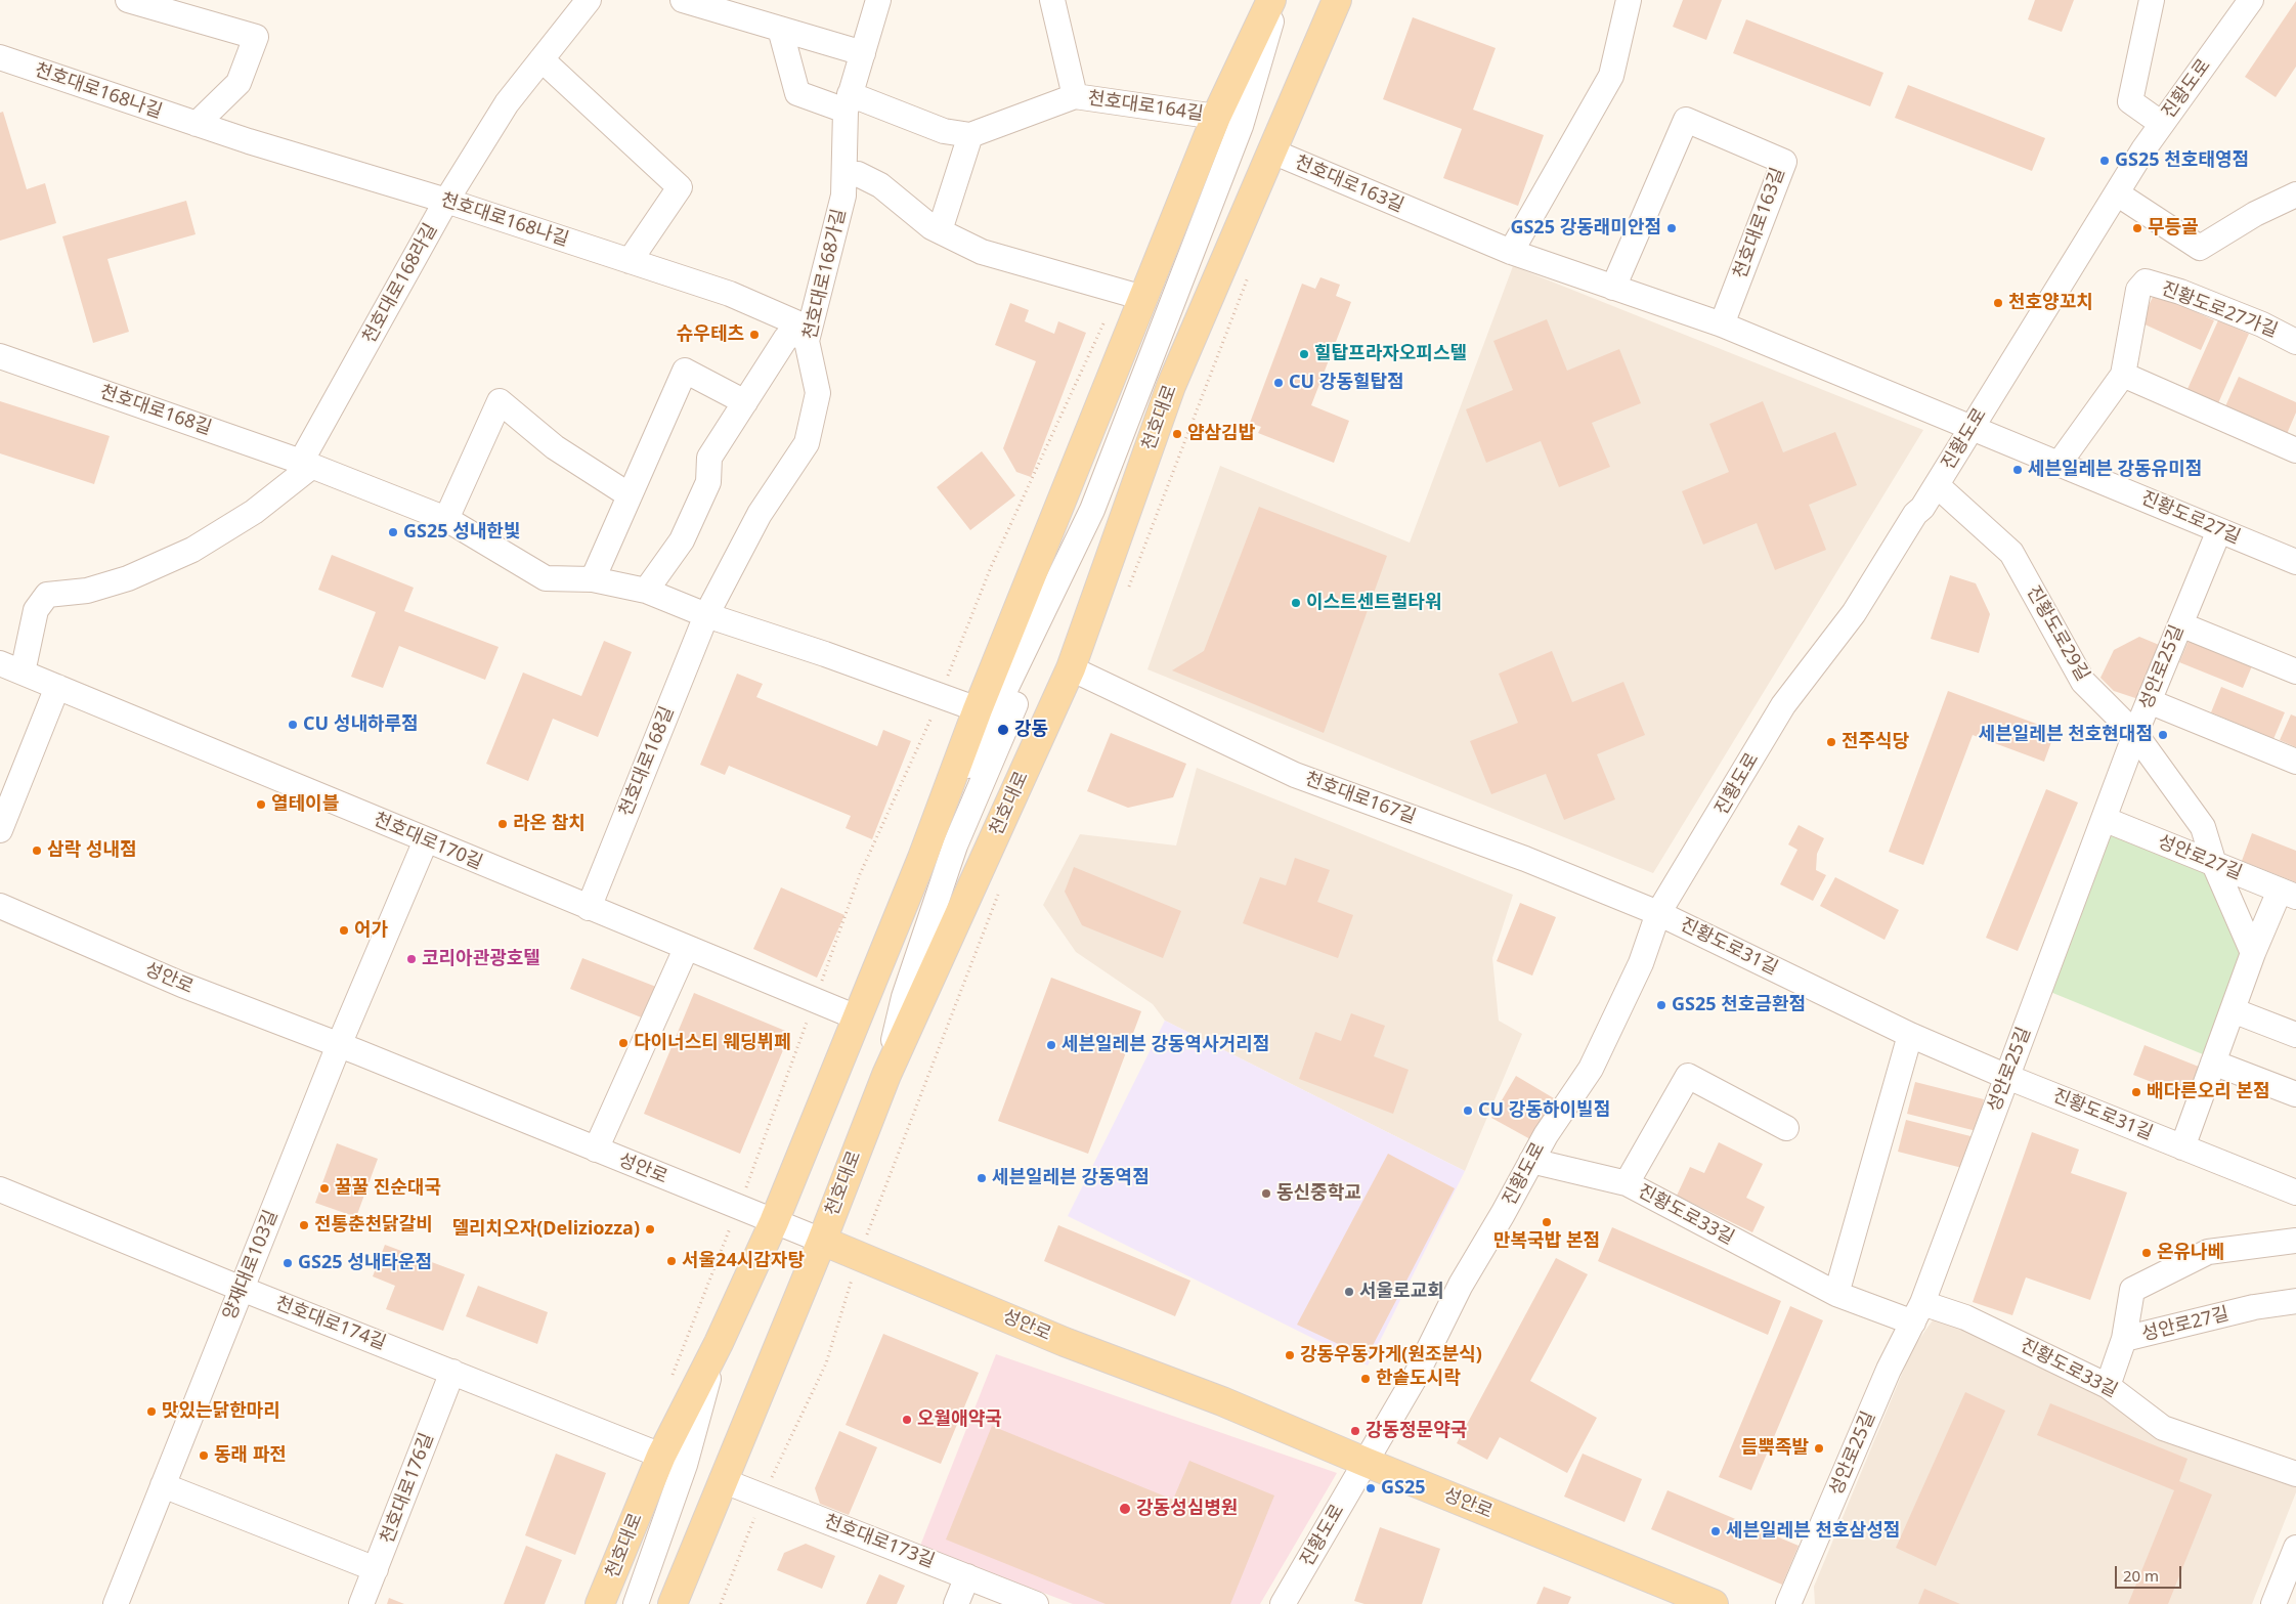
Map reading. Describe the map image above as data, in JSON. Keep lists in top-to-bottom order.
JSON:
{
  "streets": {
    "main road": ["천호대로", "성안로"],
    "street": [
      "진황도로",
      "천호대로168나길",
      "천호대로164길",
      "천호대로163길",
      "천호대로168가길",
      "천호대로168라길",
      "진황도로27가길",
      "천호대로168길",
      "진황도로27길",
      "진황도로29길",
      "성안로25길",
      "천호대로167길",
      "천호대로170길",
      "성안로27길",
      "진황도로31길",
      "진황도로33길",
      "양재대로103길",
      "천호대로174길",
      "천호대로176길",
      "천호대로173길"
    ]
  },
  "crossings": [
    ["진황도로", "천호대로163길"],
    ["진황도로", "진황도로27길"],
    ["진황도로", "진황도로29길"],
    ["진황도로", "천호대로167길"],
    ["진황도로", "진황도로31길"],
    ["진황도로", "성안로"],
    ["진황도로", "진황도로33길"],
    ["천호대로168나길", "천호대로168가길"],
    ["천호대로168나길", "천호대로168라길"],
    ["천호대로164길", "천호대로168가길"],
    ["천호대로164길", "천호대로"],
    ["천호대로163길", "천호대로"],
    ["천호대로163길", "진황도로27길"],
    ["천호대로168가길", "천호대로168길"],
    ["천호대로168라길", "천호대로168길"],
    ["진황도로27가길", "진황도로27길"],
    ["천호대로168길", "천호대로"],
    ["천호대로168길", "천호대로170길"],
    ["천호대로", "천호대로167길"],
    ["천호대로", "천호대로170길"],
    ["천호대로", "성안로"],
    ["천호대로", "천호대로174길"],
    ["천호대로", "천호대로173길"],
    ["진황도로27길", "성안로25길"],
    ["진황도로29길", "성안로25길"],
    ["진황도로29길", "성안로27길"],
    ["성안로25길", "성안로27길"],
    ["성안로25길", "진황도로31길"],
    ["성안로25길", "진황도로33길"],
    ["천호대로167길", "진황도로31길"],
    ["성안로27길", "진황도로33길"],
    ["성안로", "양재대로103길"],
    ["양재대로103길", "천호대로174길"],
    ["천호대로174길", "천호대로176길"]
  ],
  "places": [
    "GS25 천호태영점",
    "GS25 강동래미안점",
    "무등골",
    "천호양꼬치",
    "슈우테츠",
    "힐탑프라자오피스텔",
    "CU 강동힐탑점",
    "얌삼김밥",
    "세븐일레븐 강동유미점",
    "GS25 성내한빛",
    "이스트센트럴타워",
    "CU 성내하루점",
    "강동",
    "세븐일레븐 천호현대점",
    "전주식당",
    "열테이블",
    "라온 참치",
    "삼락 성내점",
    "어가",
    "코리아관광호텔",
    "GS25 천호금환점",
    "다이너스티 웨딩뷔페",
    "세븐일레븐 강동역사거리점",
    "배다른오리 본점",
    "CU 강동하이빌점",
    "세븐일레븐 강동역점",
    "꿀꿀 진순대국",
    "동신중학교",
    "만복국밥 본점",
    "전통춘천닭갈비",
    "델리치오자(Deliziozza)",
    "온유나베",
    "서울24시감자탕",
    "GS25 성내타운점",
    "서울로교회",
    "강동우동가게(원조분식)",
    "한솥도시락",
    "맛있는닭한마리",
    "오월애약국",
    "강동정문약국",
    "듬뿍족발",
    "동래 파전",
    "GS25",
    "강동성심병원",
    "세븐일레븐 천호삼성점"
  ],
  "scale_bar": "20 m"
}
